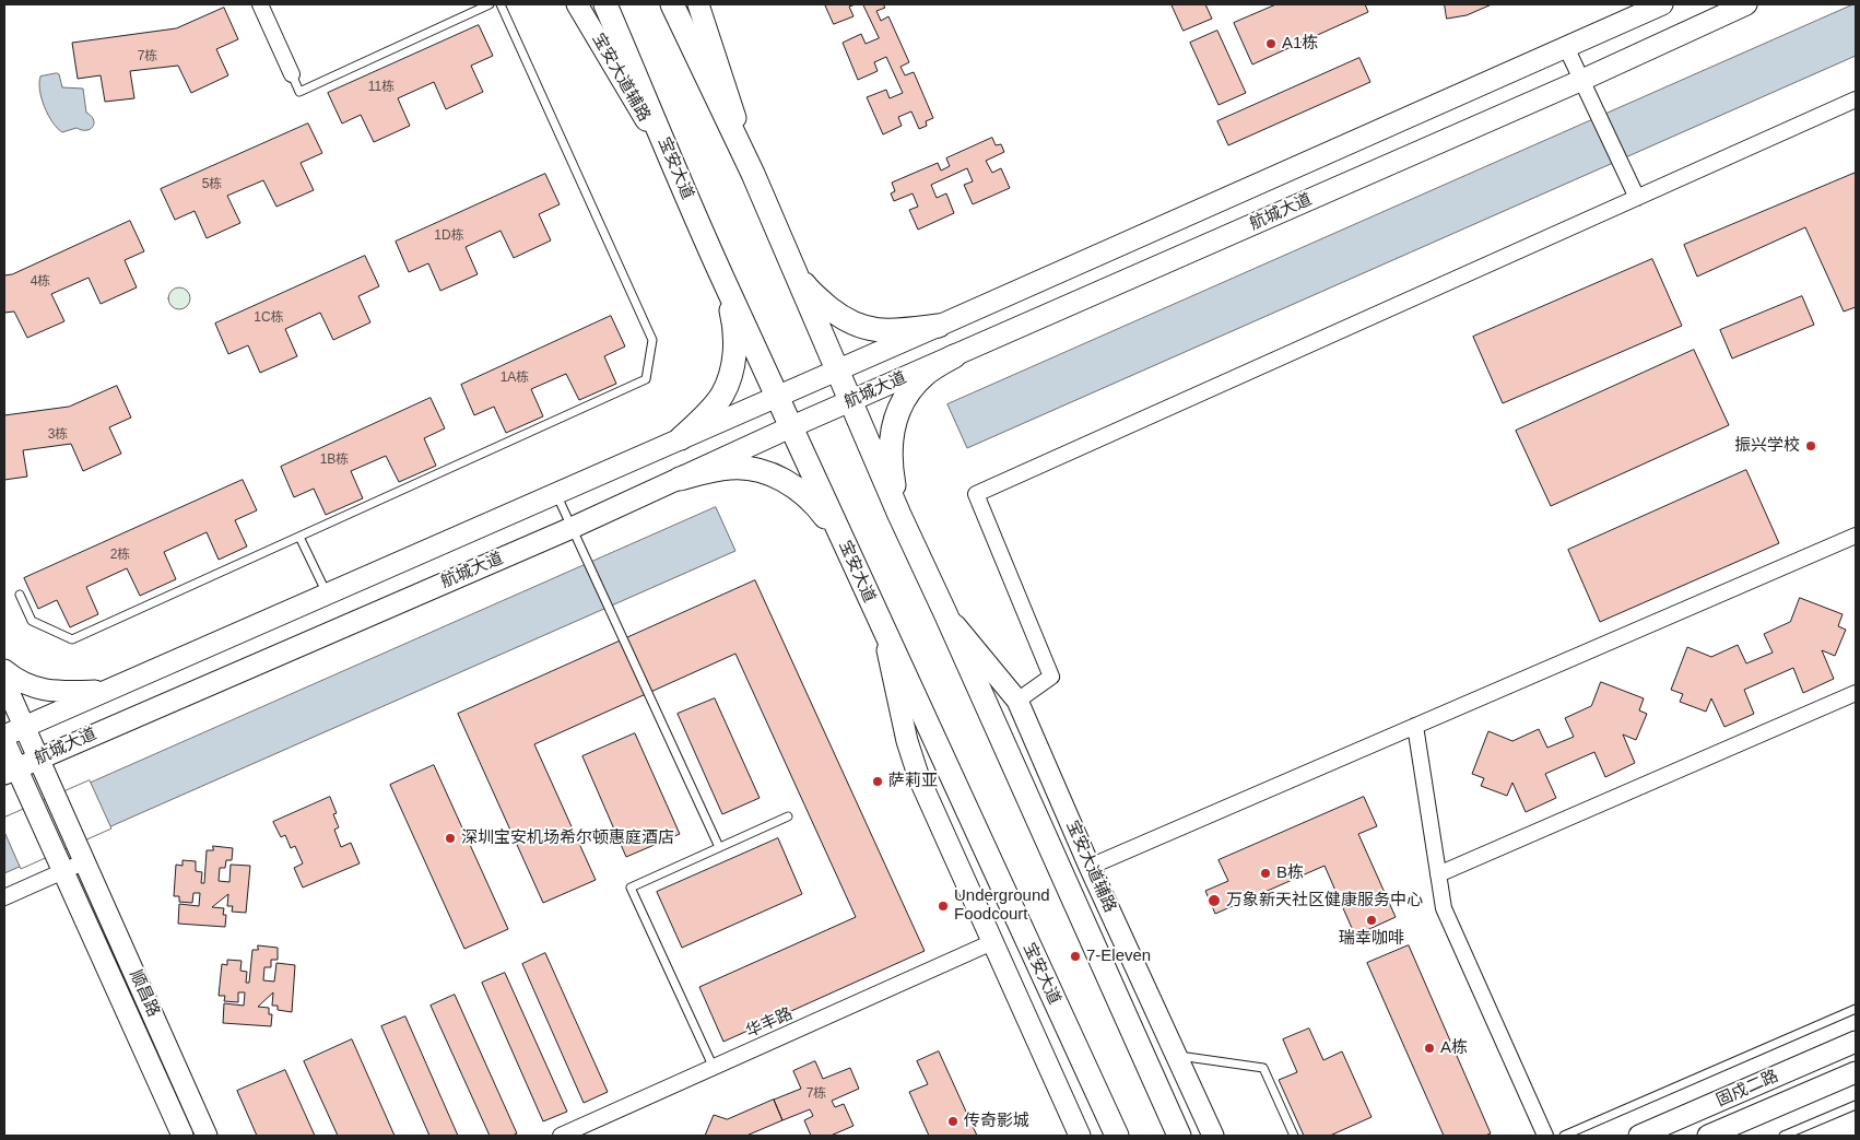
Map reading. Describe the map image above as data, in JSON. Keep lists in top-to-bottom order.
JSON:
{
  "streets": {
    "main road": [
      "宝安大道辅路",
      "宝安大道",
      "航城大道",
      "顺昌路",
      "固戍二路"
    ],
    "street": ["华丰路"]
  },
  "crossings": [
    ["宝安大道辅路", "宝安大道"],
    ["宝安大道", "航城大道"],
    ["航城大道", "顺昌路"]
  ],
  "places": [
    "A1栋",
    "振兴学校",
    "萨莉亚",
    "深圳宝安机场希尔顿惠庭酒店",
    "B栋",
    "万象新天社区健康服务中心",
    "Underground Foodcourt",
    "瑞幸咖啡",
    "7-Eleven",
    "A栋",
    "传奇影城"
  ],
  "house_numbers": [
    "7栋",
    "11栋",
    "5栋",
    "1D栋",
    "4栋",
    "1C栋",
    "1A栋",
    "3栋",
    "1B栋",
    "2栋",
    "7栋"
  ]
}
